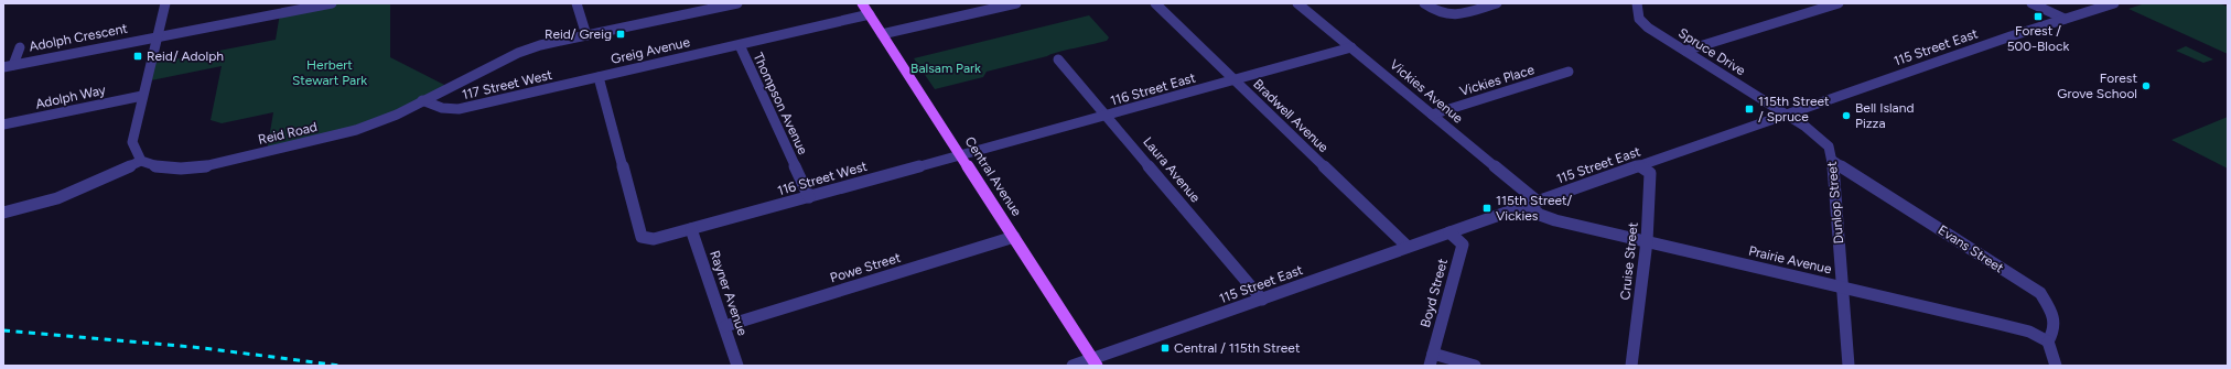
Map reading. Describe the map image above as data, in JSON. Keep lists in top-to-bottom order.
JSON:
{
  "streets": {
    "main road": ["Central Avenue"],
    "street": [
      "Adolph Crescent",
      "115 Street East",
      "Greig Avenue",
      "Spruce Drive",
      "Vickies Place",
      "117 Street West",
      "116 Street East",
      "Vickies Avenue",
      "Adolph Way",
      "Thompson Avenue",
      "Bradwell Avenue",
      "Reid Road",
      "Laura Avenue",
      "116 Street West",
      "Dunlop Street",
      "Evans Street",
      "Prairie Avenue",
      "Cruise Street",
      "Powe Street",
      "Rayner Avenue",
      "Boyd Street"
    ]
  },
  "crossings": [
    ["115 Street East", "Spruce Drive"],
    ["115 Street East", "Vickies Avenue"],
    ["115 Street East", "Bradwell Avenue"],
    ["115 Street East", "Laura Avenue"],
    ["115 Street East", "Central Avenue"],
    ["115 Street East", "Dunlop Street"],
    ["115 Street East", "Prairie Avenue"],
    ["115 Street East", "Cruise Street"],
    ["115 Street East", "Boyd Street"],
    ["Greig Avenue", "117 Street West"],
    ["Greig Avenue", "Thompson Avenue"],
    ["Greig Avenue", "Central Avenue"],
    ["Greig Avenue", "116 Street West"],
    ["Greig Avenue", "Rayner Avenue"],
    ["Spruce Drive", "Dunlop Street"],
    ["Vickies Place", "Vickies Avenue"],
    ["117 Street West", "Reid Road"],
    ["116 Street East", "Vickies Avenue"],
    ["116 Street East", "Bradwell Avenue"],
    ["116 Street East", "Laura Avenue"],
    ["116 Street East", "Central Avenue"],
    ["116 Street East", "116 Street West"],
    ["Vickies Avenue", "Prairie Avenue"],
    ["Thompson Avenue", "116 Street West"],
    ["Central Avenue", "116 Street West"],
    ["Central Avenue", "Powe Street"],
    ["116 Street West", "Rayner Avenue"],
    ["Dunlop Street", "Evans Street"],
    ["Dunlop Street", "Prairie Avenue"],
    ["Evans Street", "Prairie Avenue"],
    ["Prairie Avenue", "Cruise Street"],
    ["Powe Street", "Rayner Avenue"]
  ],
  "parks": ["Herbert Stewart Park", "Balsam Park"],
  "places": {
    "transit": [
      "Forest / 500-Block",
      "Reid/ Greig",
      "Reid/ Adolph",
      "115th Street / Spruce",
      "115th Street/ Vickies",
      "Central / 115th Street"
    ],
    "other": ["Forest Grove School", "Bell Island Pizza"]
  }
}
